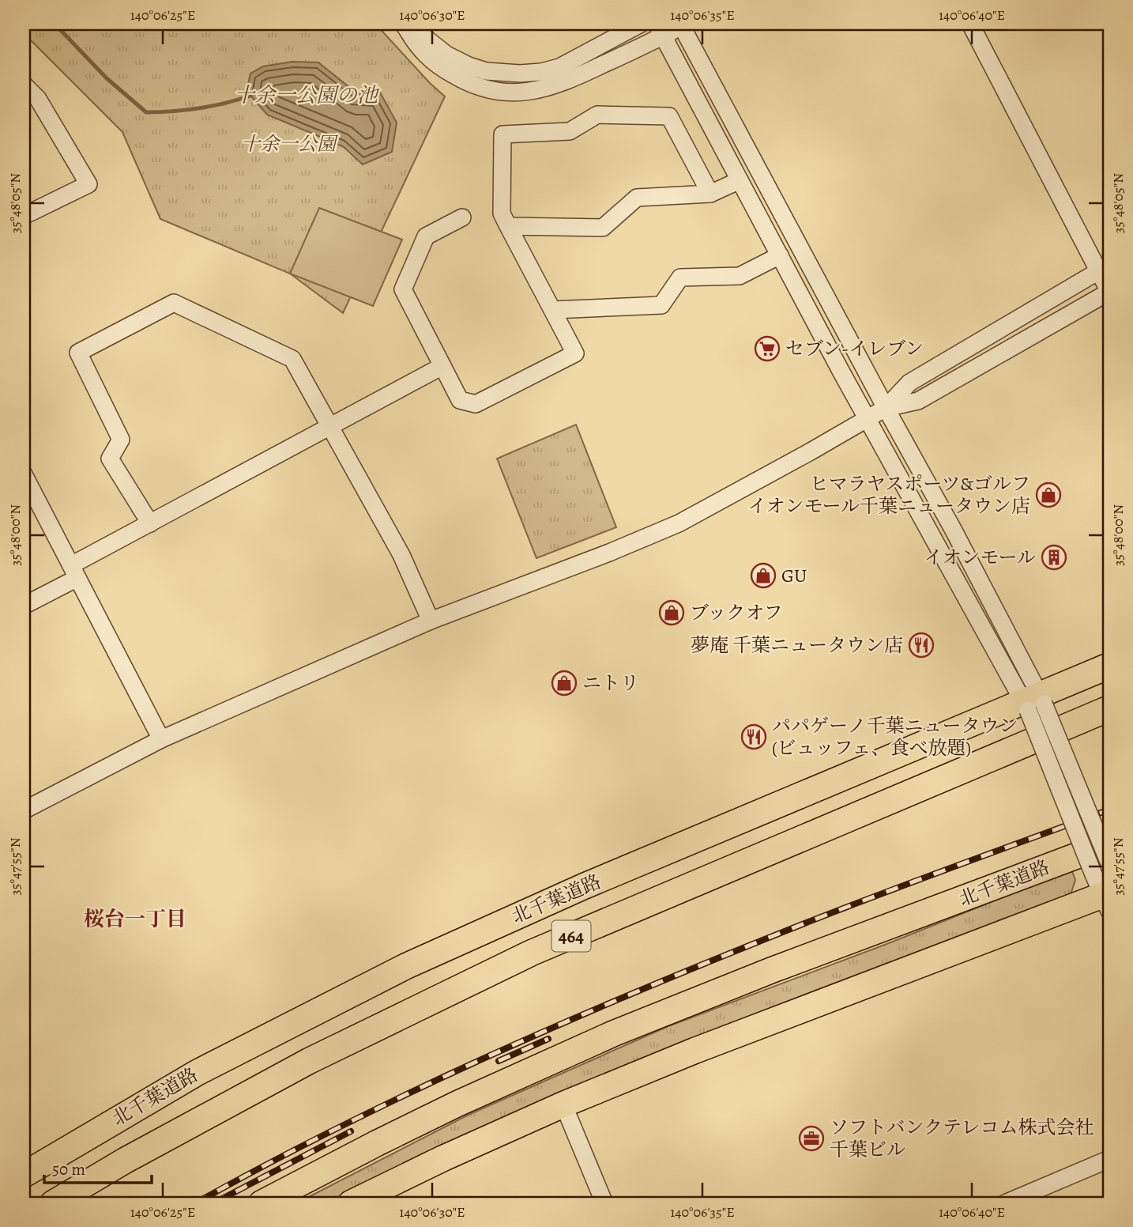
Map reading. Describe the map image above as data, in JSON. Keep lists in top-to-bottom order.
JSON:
{
  "streets": {
    "highway": ["北千葉道路", "464"]
  },
  "districts": ["桜台一丁目"],
  "water": ["十余一公園の池"],
  "parks": ["十余一公園"],
  "places": {
    "supermarket": ["セブン-イレブン"],
    "shop": [
      "ヒマラヤスポーツ&ゴルフ イオンモール千葉ニュータウン店",
      "GU",
      "ブックオフ",
      "ニトリ"
    ],
    "building": ["イオンモール"],
    "restaurant": ["夢庵 千葉ニュータウン店", "パパゲーノ千葉ニュータウン (ビュッフェ、食べ放題)"],
    "office": ["ソフトバンクテレコム株式会社 千葉ビル"]
  },
  "scale_bar": "50 m",
  "coordinates": [
    "140°06'25\"E",
    "140°06'30\"E",
    "140°06'35\"E",
    "140°06'40\"E",
    "35°48'05\"N",
    "35°48'00\"N",
    "35°47'55\"N"
  ]
}
